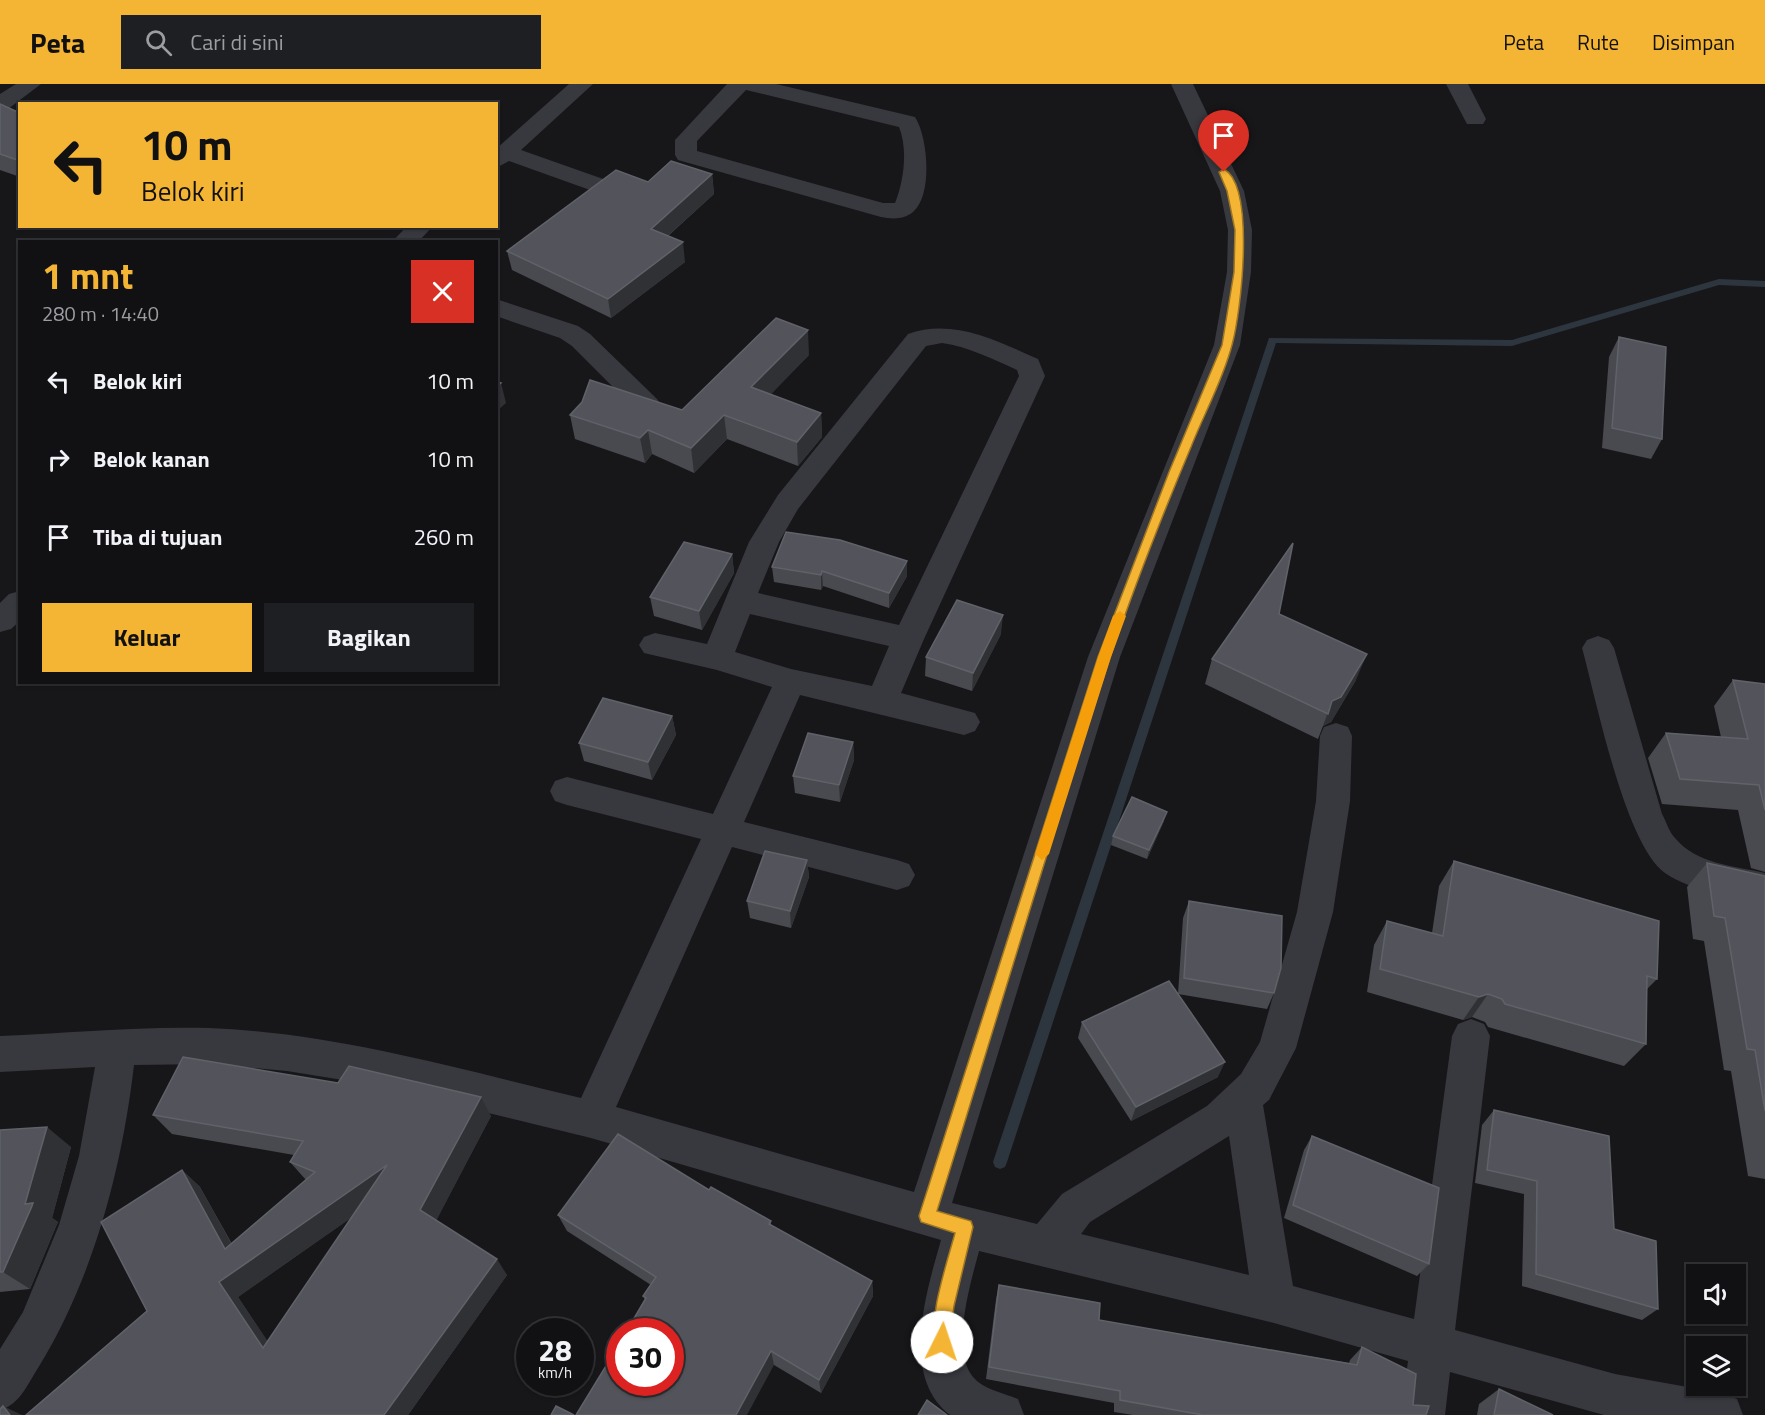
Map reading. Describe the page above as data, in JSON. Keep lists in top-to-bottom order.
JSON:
{
  "page": {
    "header": "Peta",
    "search": "Cari di sini",
    "nav": ["Peta", "Rute", "Disimpan"],
    "turn": ["10 m", "Belok kiri"],
    "heading": ["1 mnt", "280 m · 14:40"],
    "list": [
      {
        "name": "Belok kiri",
        "value": "10 m"
      },
      {
        "name": "Belok kanan",
        "value": "10 m"
      },
      {
        "name": "Tiba di tujuan",
        "value": "260 m"
      }
    ],
    "buttons": ["Keluar", "Bagikan"],
    "speed": "28 km/h",
    "limit": "30"
  }
}
